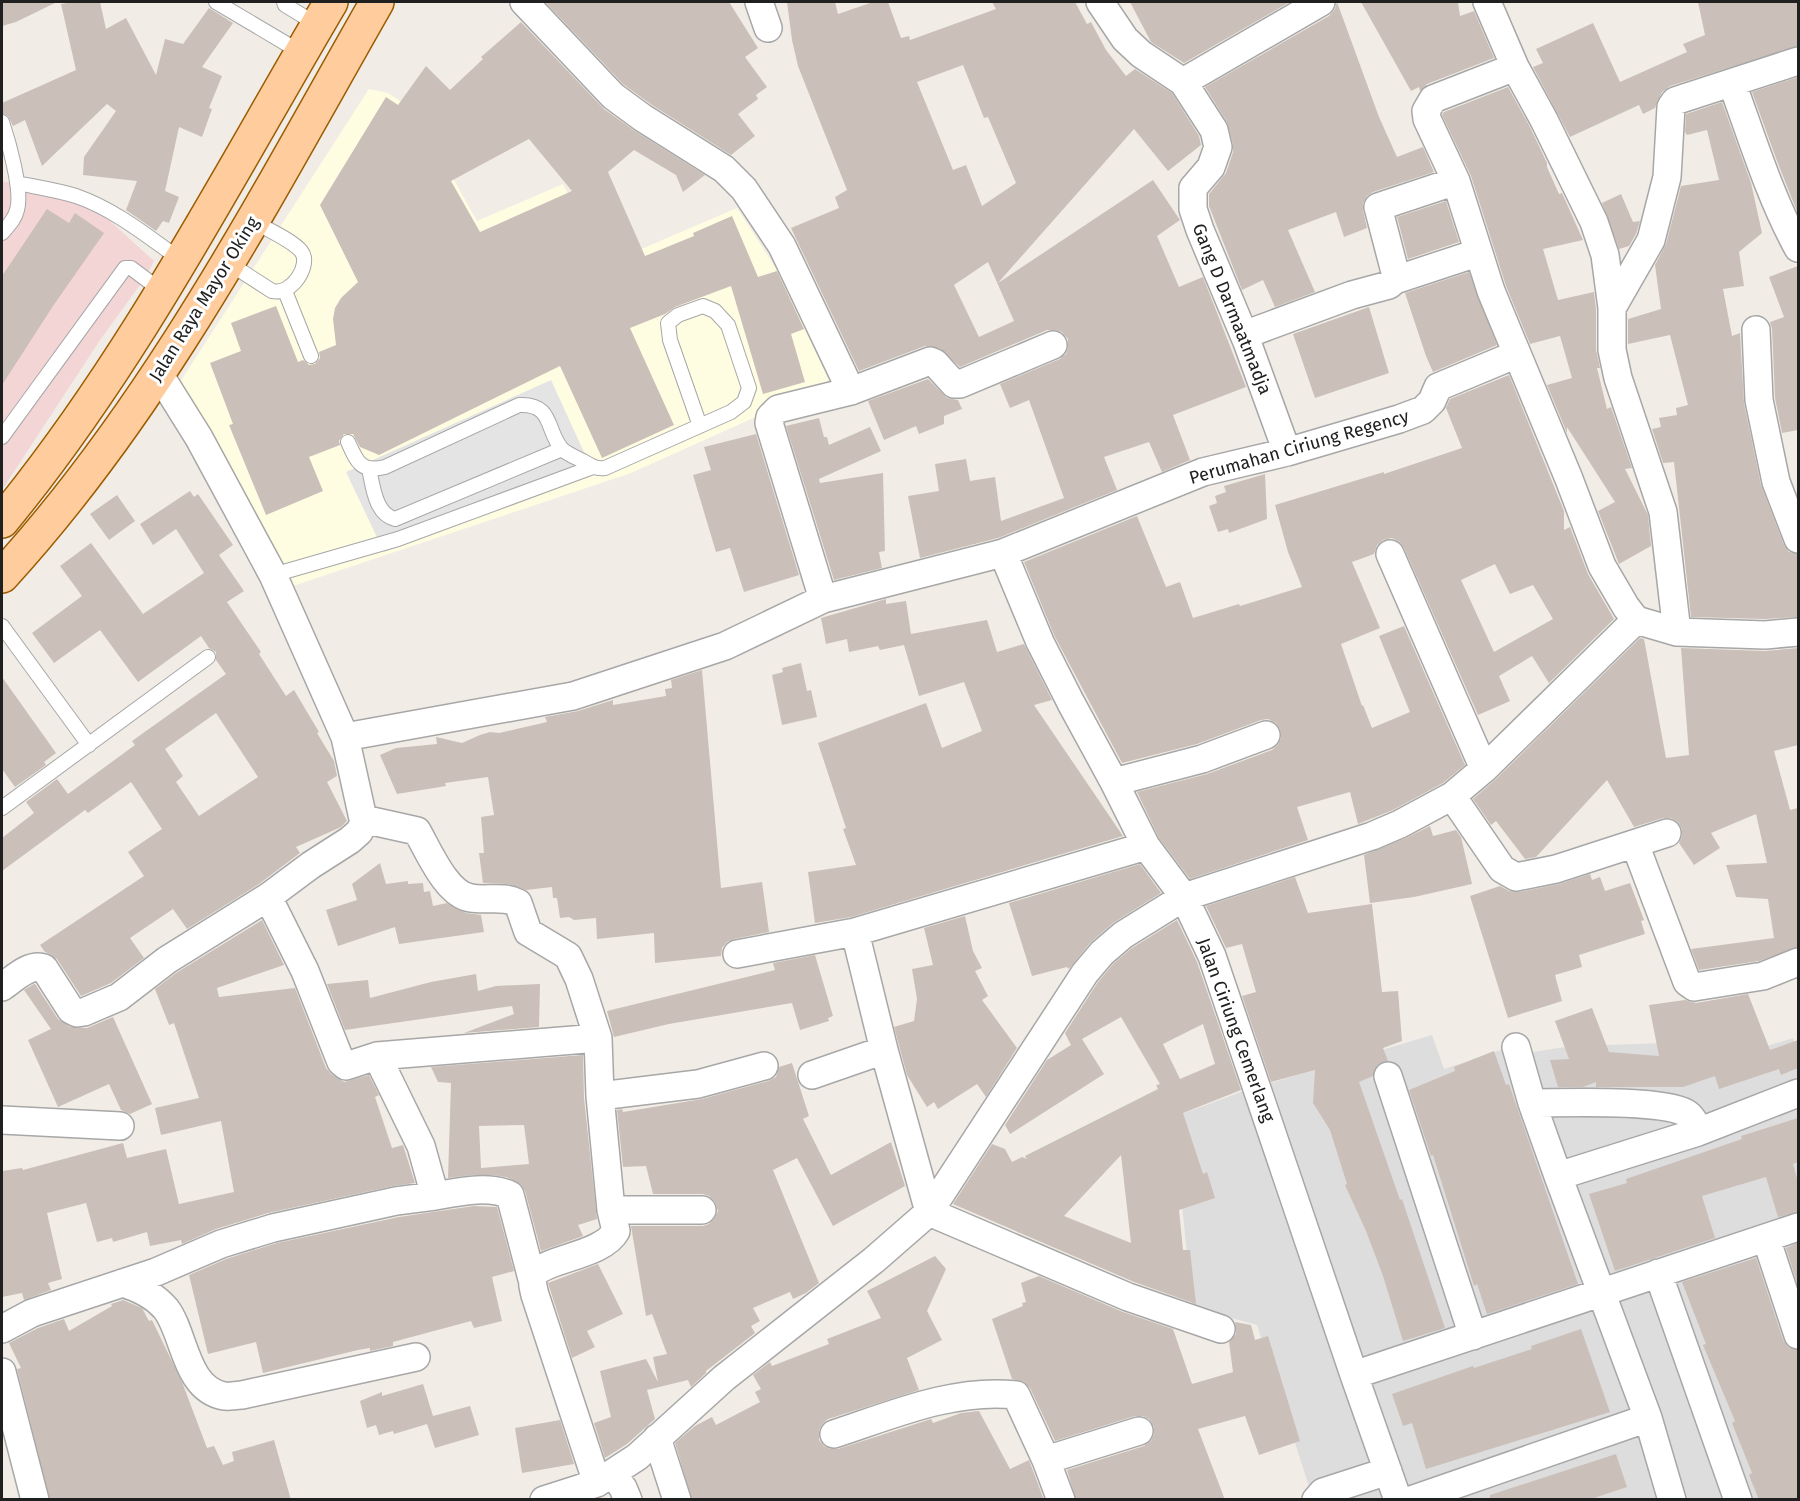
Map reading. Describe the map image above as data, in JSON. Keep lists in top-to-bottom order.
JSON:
{
  "streets": {
    "main road": ["Jalan Raya Mayor Oking"],
    "street": ["Gang D Darmaatmadja", "Perumahan Ciriung Regency", "Jalan Ciriung Cemerlang"]
  },
  "crossings": [
    ["Gang D Darmaatmadja", "Perumahan Ciriung Regency"],
    ["Perumahan Ciriung Regency", "Jalan Ciriung Cemerlang"]
  ]
}
